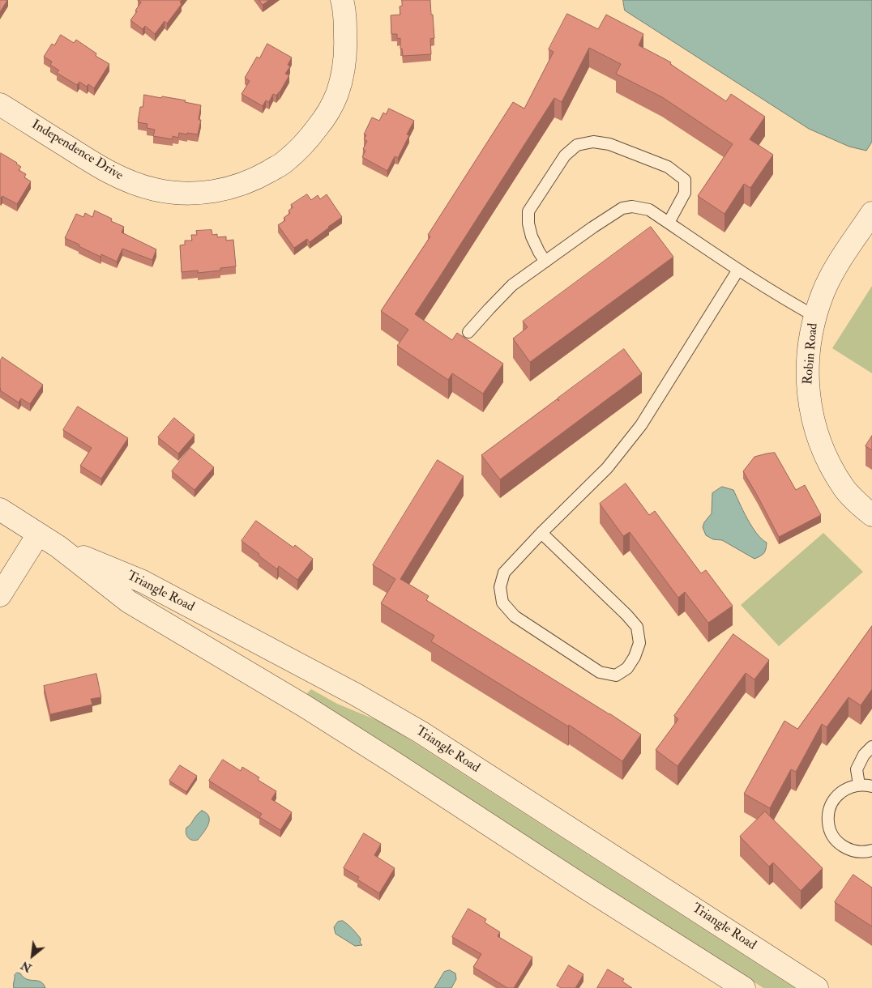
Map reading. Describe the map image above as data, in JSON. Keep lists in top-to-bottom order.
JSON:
{
  "streets": {
    "street": ["Independence Drive", "Robin Road", "Triangle Road"]
  },
  "north": "bottom left"
}
